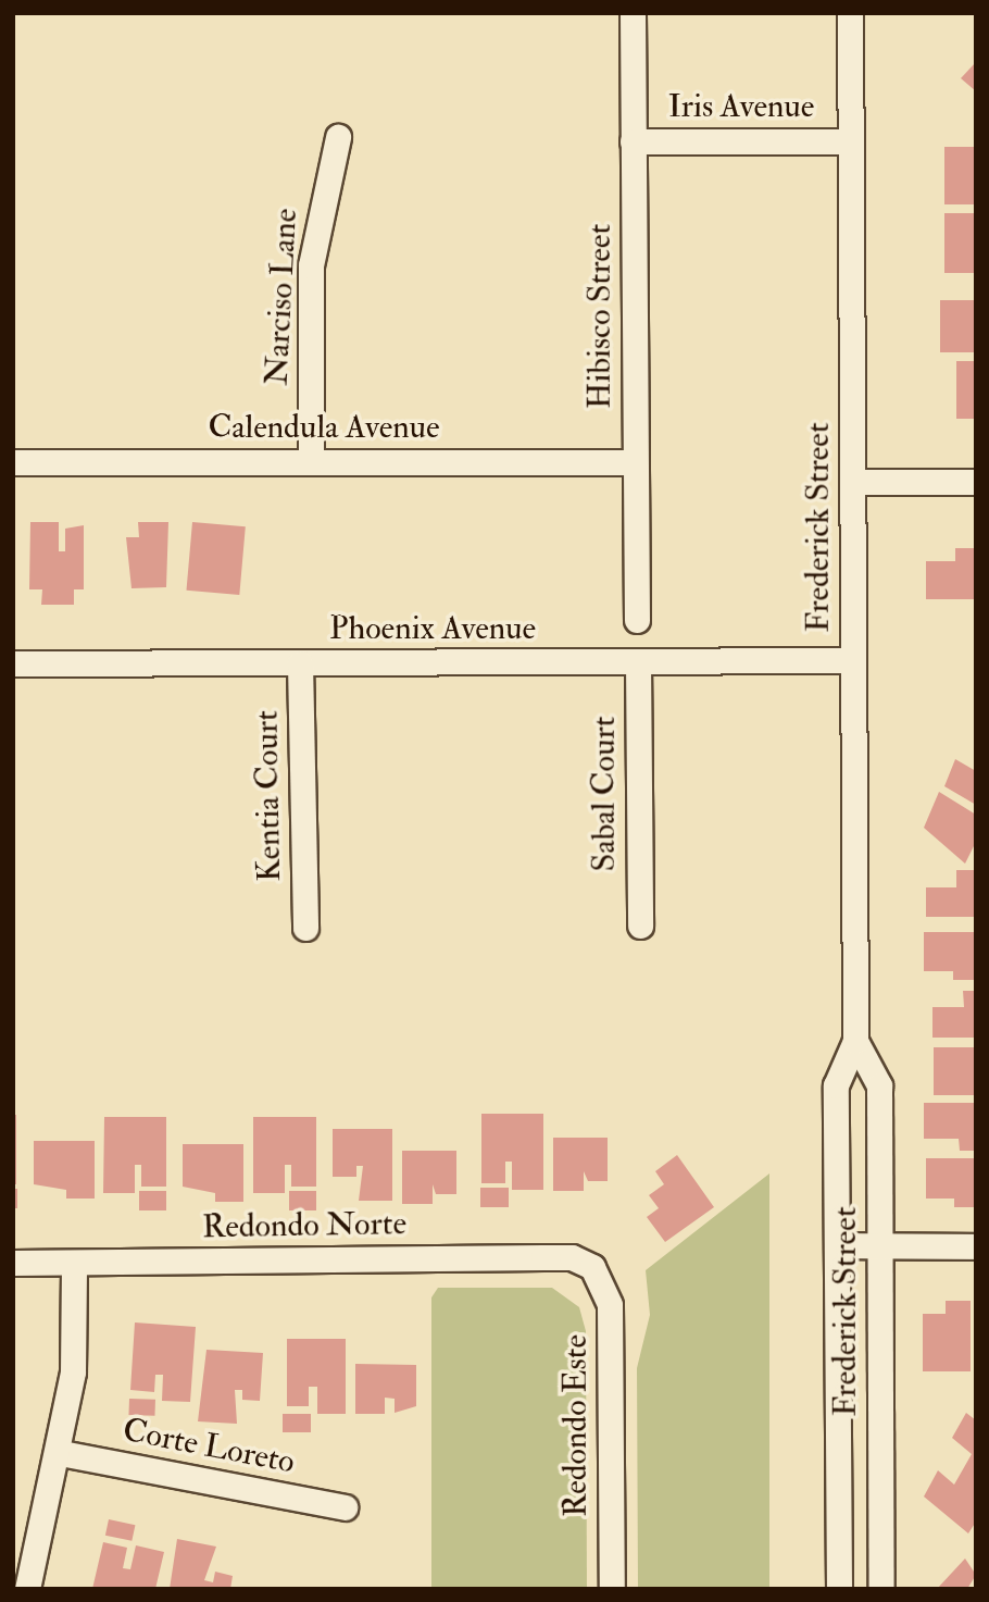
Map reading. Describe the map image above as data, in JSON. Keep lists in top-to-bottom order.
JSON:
{
  "streets": {
    "street": [
      "Iris Avenue",
      "Narciso Lane",
      "Hibisco Street",
      "Calendula Avenue",
      "Frederick Street",
      "Phoenix Avenue",
      "Sabal Court",
      "Kentia Court",
      "Redondo Norte",
      "Redondo Este",
      "Corte Loreto"
    ]
  },
  "crossings": [
    ["Iris Avenue", "Hibisco Street"],
    ["Iris Avenue", "Frederick Street"],
    ["Narciso Lane", "Calendula Avenue"],
    ["Hibisco Street", "Calendula Avenue"],
    ["Frederick Street", "Phoenix Avenue"],
    ["Phoenix Avenue", "Sabal Court"],
    ["Phoenix Avenue", "Kentia Court"],
    ["Redondo Norte", "Redondo Este"]
  ]
}
